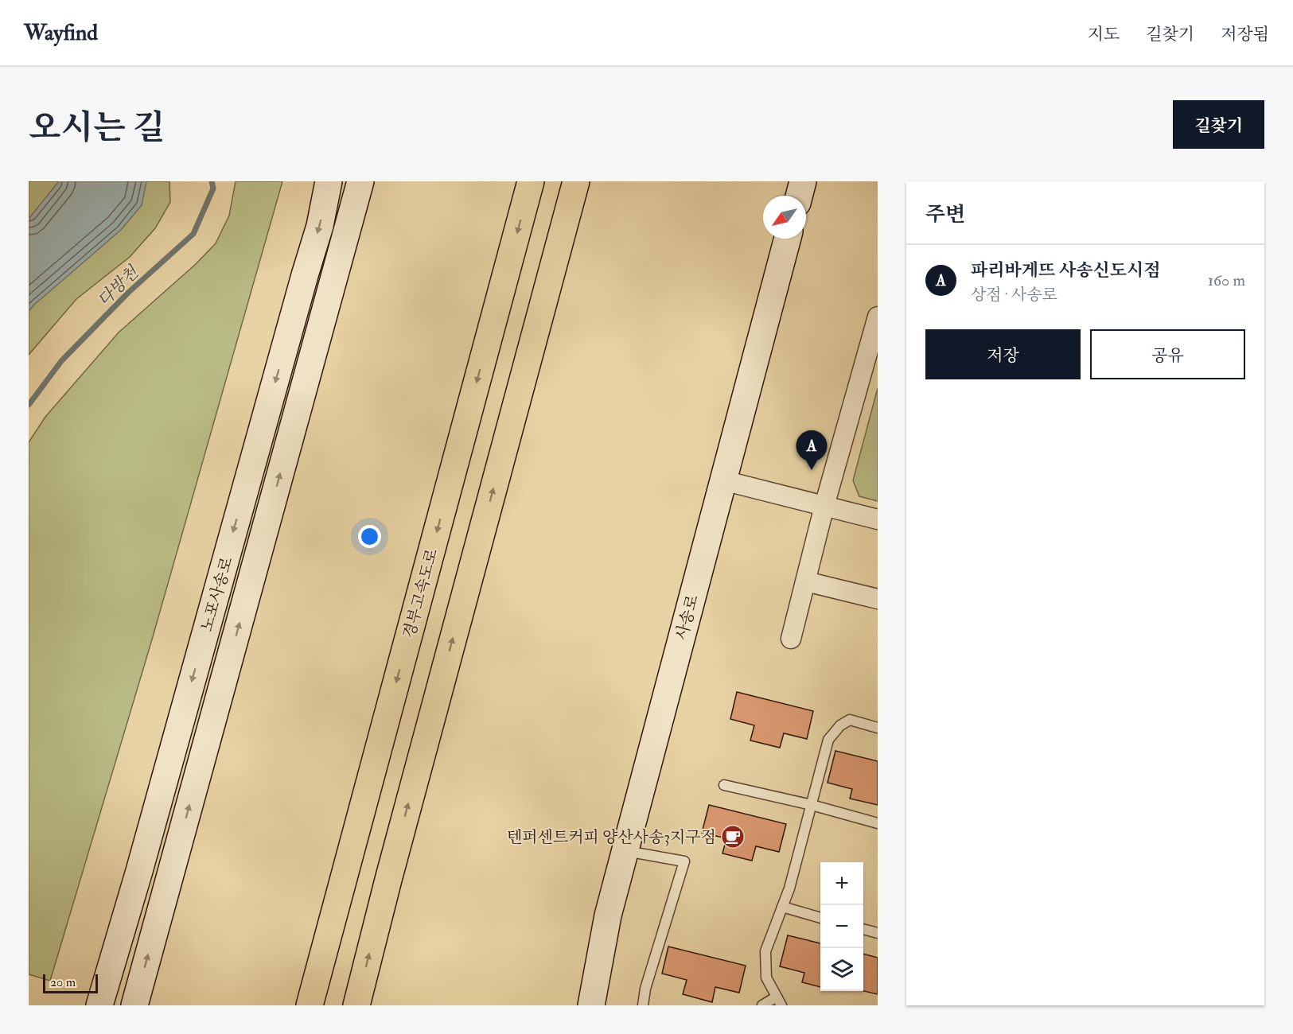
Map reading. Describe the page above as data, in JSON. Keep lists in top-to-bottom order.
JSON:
{
  "streets": {
    "highway": ["경부고속도로"],
    "main road": ["노포사송로", "사송로"]
  },
  "water": ["다방천"],
  "places": {
    "cafe": ["텐퍼센트커피 양산사송3지구점"]
  },
  "scale_bar": "20 m",
  "north": "bottom left",
  "page": {
    "header": "Wayfind",
    "nav": ["지도", "길찾기", "저장됨"],
    "title": "오시는 길",
    "buttons": [
      "길찾기",
      ["저장", "공유"]
    ],
    "heading": "주변",
    "list": [
      {
        "mark": "A",
        "name": "파리바게뜨 사송신도시점",
        "note": "상점 · 사송로",
        "value": "160 m"
      }
    ],
    "pins": "A",
    "map_buttons": ["+", "−"],
    "scale": "20 m"
  }
}
